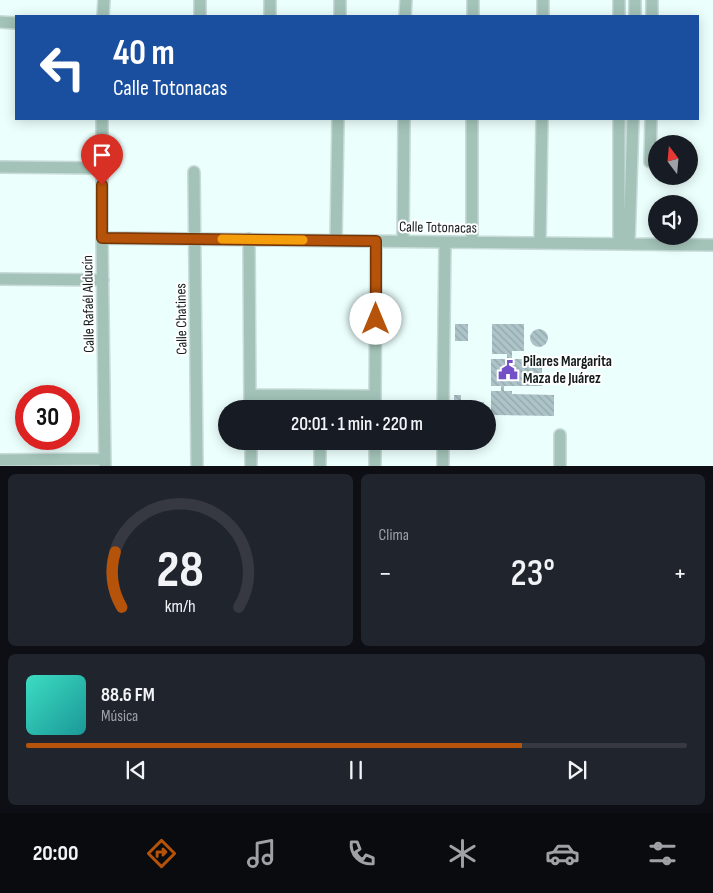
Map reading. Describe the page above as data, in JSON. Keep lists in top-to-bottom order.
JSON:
{
  "streets": {
    "street": ["Calle Totonacas", "Calle Rafaél Alducín", "Calle Chatines"]
  },
  "crossings": [
    ["Calle Totonacas", "Calle Rafaél Alducín"],
    ["Calle Totonacas", "Calle Chatines"]
  ],
  "places": {
    "public building": ["Pilares Margarita Maza de Juárez"]
  },
  "north": "top",
  "page": {
    "turn": ["40 m", "Calle Totonacas"],
    "limit": "30",
    "trip": "20:01 · 1 min · 220 m",
    "tile": "Clima",
    "heat": ["−", "23°", "+"],
    "song": ["88.6 FM", "Música"],
    "tabs": "20:00",
    "gauge": ["28", "km/h"]
  }
}
